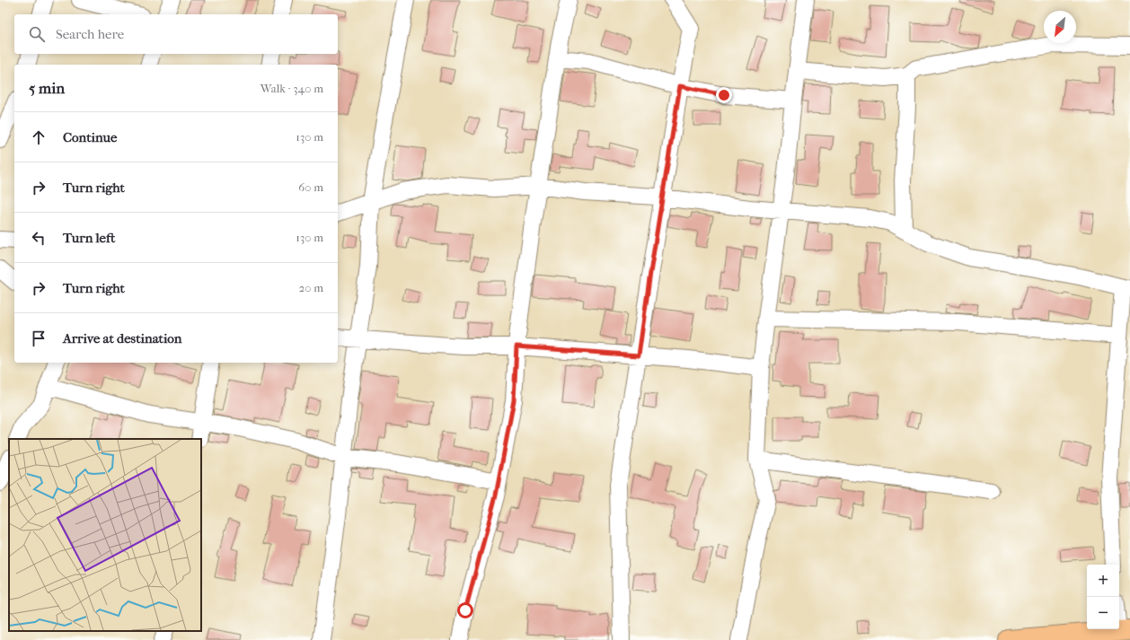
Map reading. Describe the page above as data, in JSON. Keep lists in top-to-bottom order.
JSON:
{
  "north": "bottom left",
  "page": {
    "search": "Search here",
    "heading": ["5 min", "Walk · 340 m"],
    "list": [
      ["Continue", "130 m"],
      ["Turn right", "60 m"],
      ["Turn left", "130 m"],
      ["Turn right", "20 m"],
      "Arrive at destination"
    ],
    "map_buttons": ["+", "−"]
  }
}
